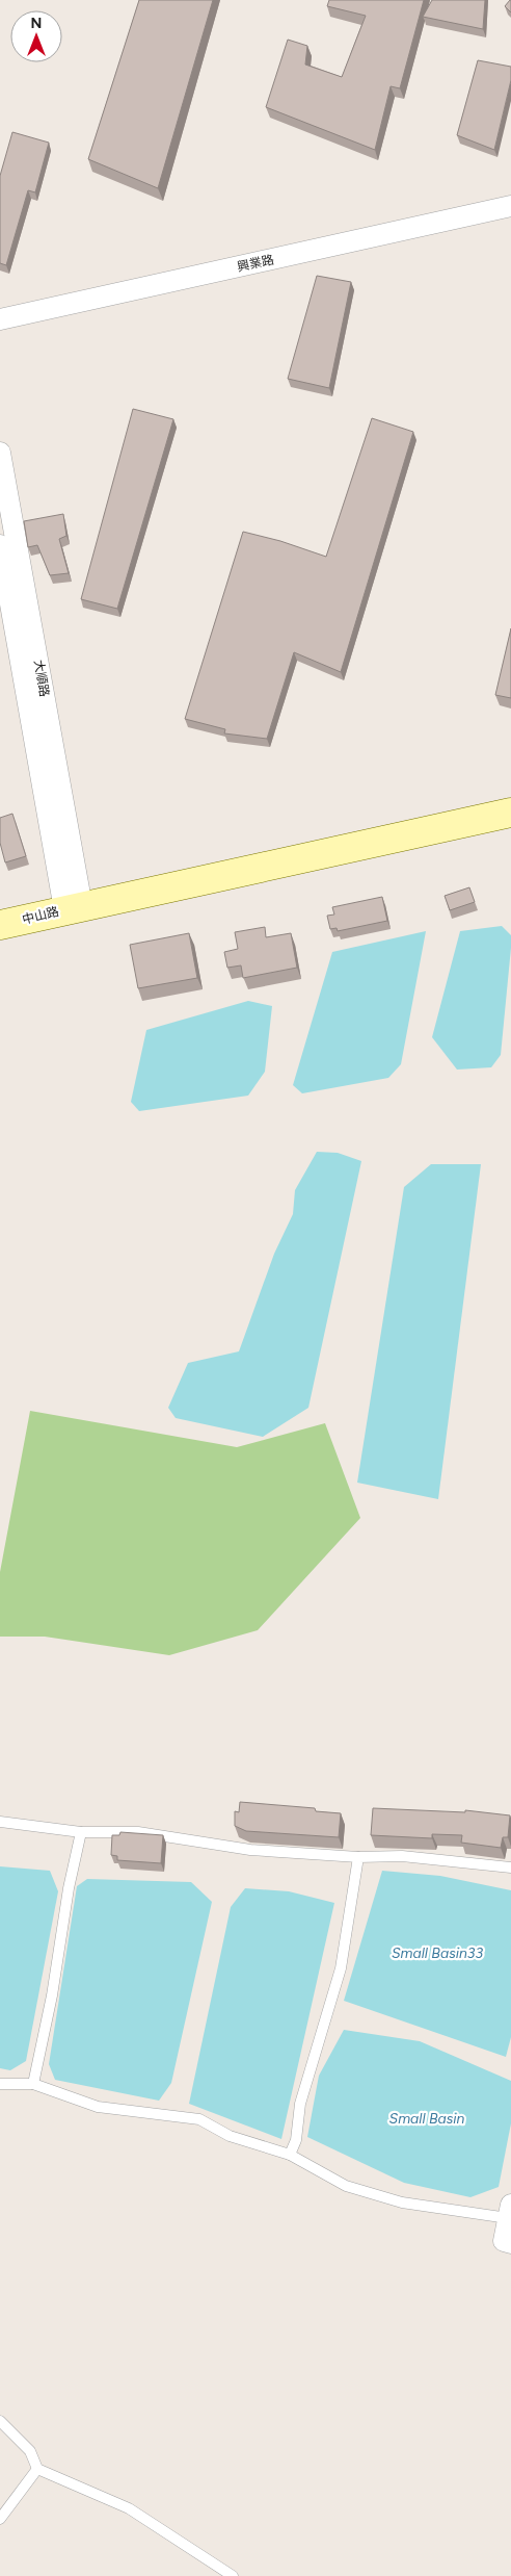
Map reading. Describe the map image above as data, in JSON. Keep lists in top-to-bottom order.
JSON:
{
  "streets": {
    "main road": ["中山路"],
    "street": ["興業路", "大順路"]
  },
  "crossings": [
    ["大順路", "中山路"]
  ],
  "water": ["Small Basin33", "Small Basin"],
  "north": "top"
}
